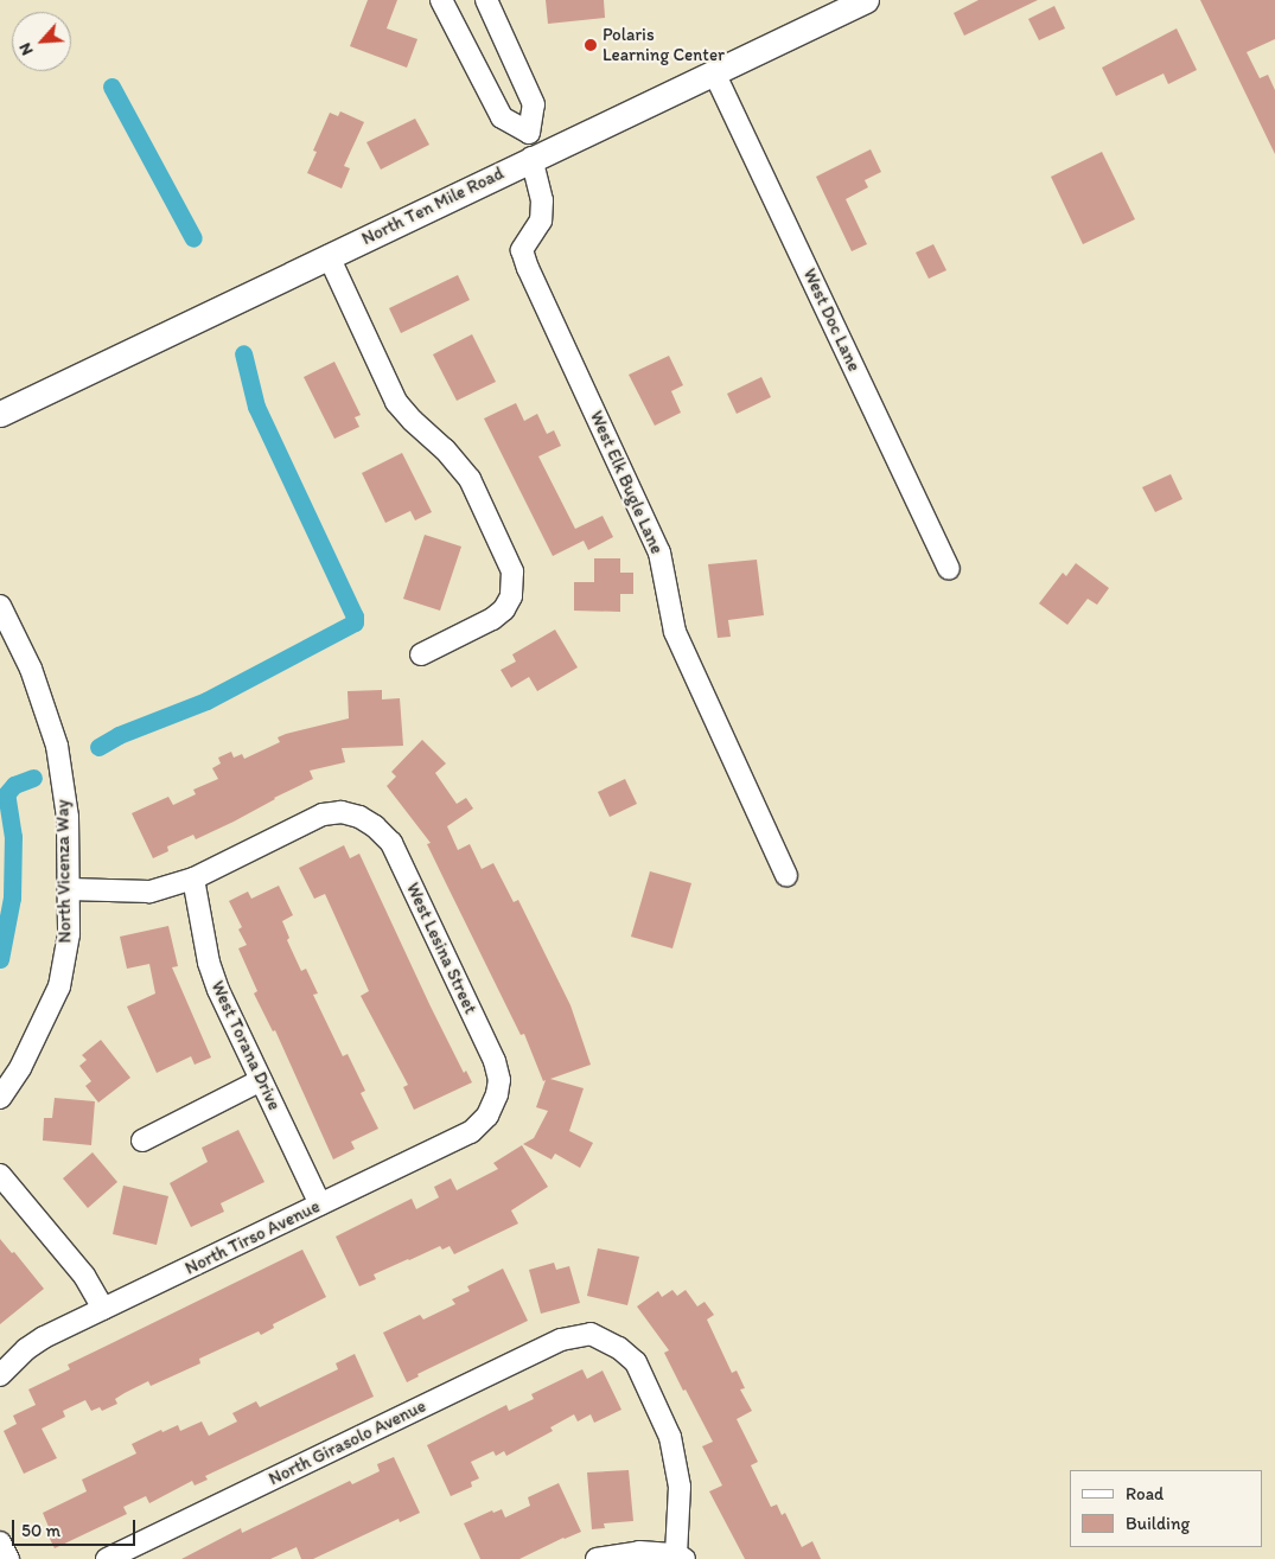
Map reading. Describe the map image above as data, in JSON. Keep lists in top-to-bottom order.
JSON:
{
  "streets": {
    "main road": ["North Ten Mile Road"],
    "street": [
      "West Doc Lane",
      "West Elk Bugle Lane",
      "North Vicenza Way",
      "West Lesina Street",
      "West Torana Drive",
      "North Tirso Avenue",
      "North Girasolo Avenue"
    ]
  },
  "crossings": [
    ["North Ten Mile Road", "West Doc Lane"],
    ["North Ten Mile Road", "West Elk Bugle Lane"],
    ["West Lesina Street", "West Torana Drive"],
    ["West Lesina Street", "North Tirso Avenue"],
    ["West Torana Drive", "North Tirso Avenue"]
  ],
  "places": ["Polaris Learning Center"],
  "legend": ["Road", "Building"],
  "scale_bar": "50 m",
  "north": "bottom left"
}
